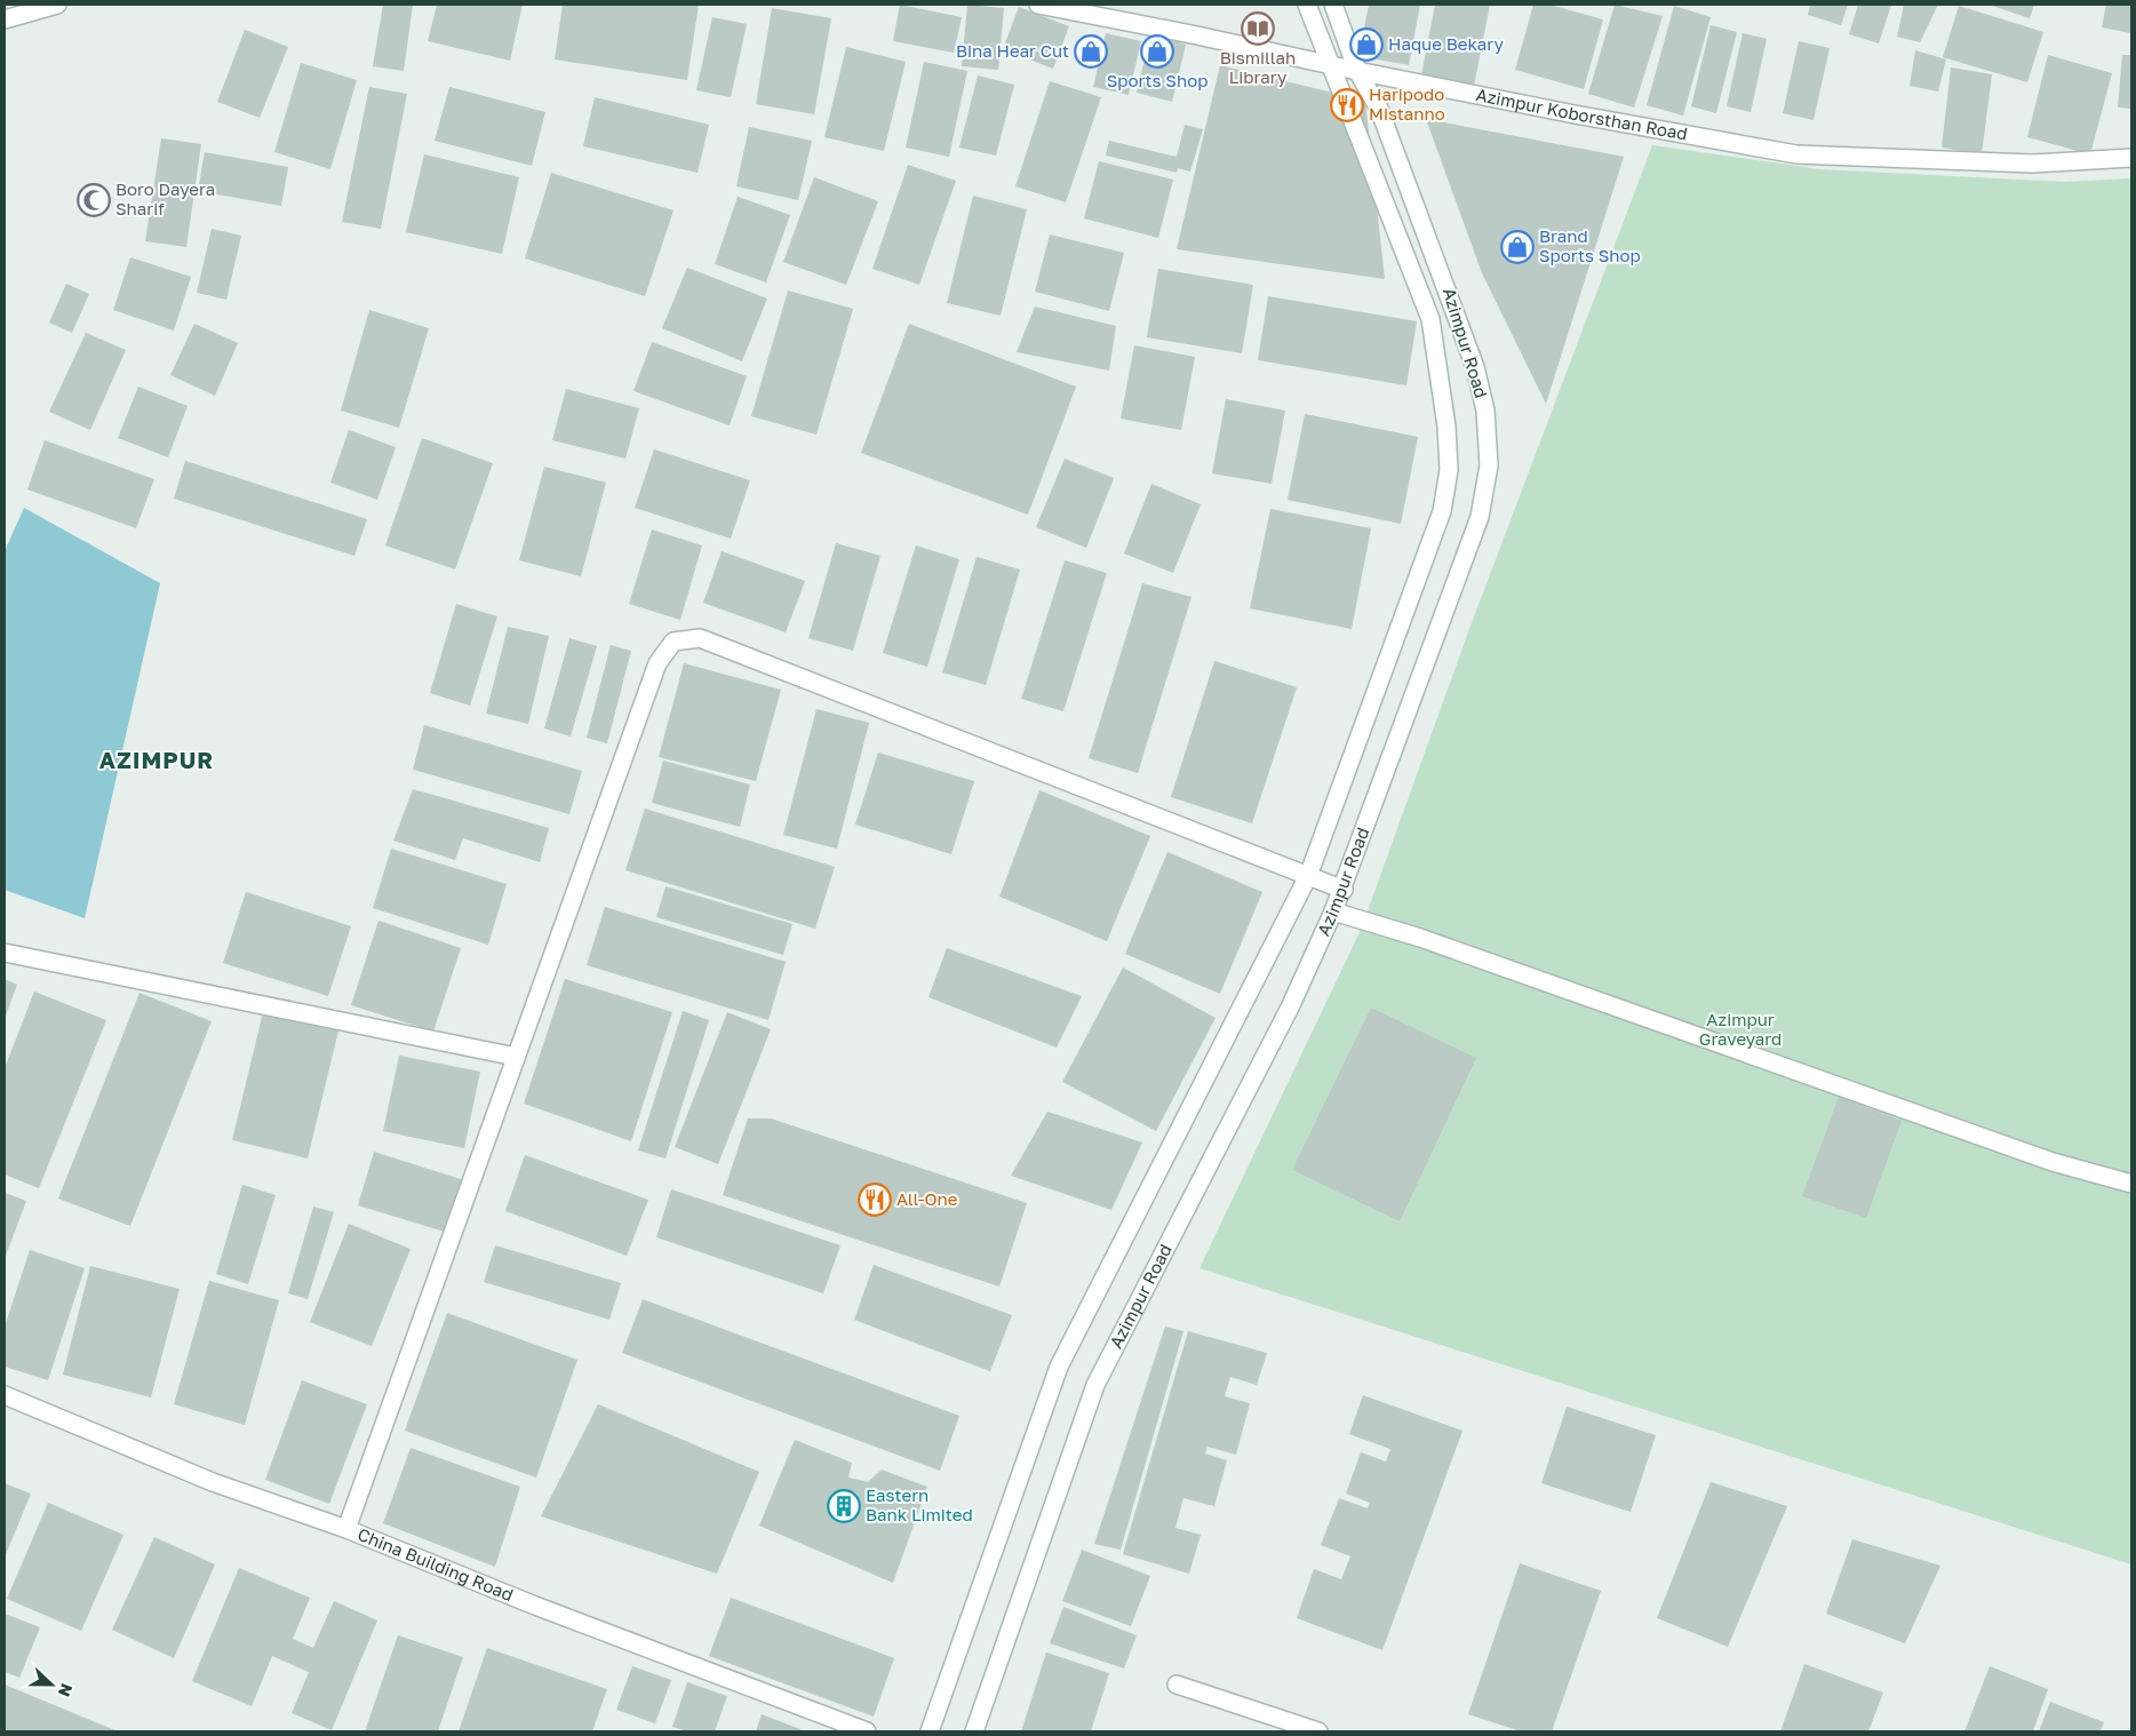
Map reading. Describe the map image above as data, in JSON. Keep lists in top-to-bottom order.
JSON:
{
  "streets": {
    "street": ["Azimpur Koborsthan Road", "Azimpur Road", "China Building Road"]
  },
  "crossings": [
    ["Azimpur Koborsthan Road", "Azimpur Road"]
  ],
  "districts": ["AZIMPUR"],
  "parks": ["Azimpur Graveyard"],
  "places": {
    "library": ["Bismillah Library"],
    "shop": [
      "Haque Bekary",
      "Bina Hear Cut",
      "Sports Shop",
      "Brand Sports Shop"
    ],
    "restaurant": ["Haripodo Mistanno", "All-One"],
    "mosque": ["Boro Dayera Sharif"],
    "building": ["Eastern Bank Limited"]
  },
  "north": "right"
}
